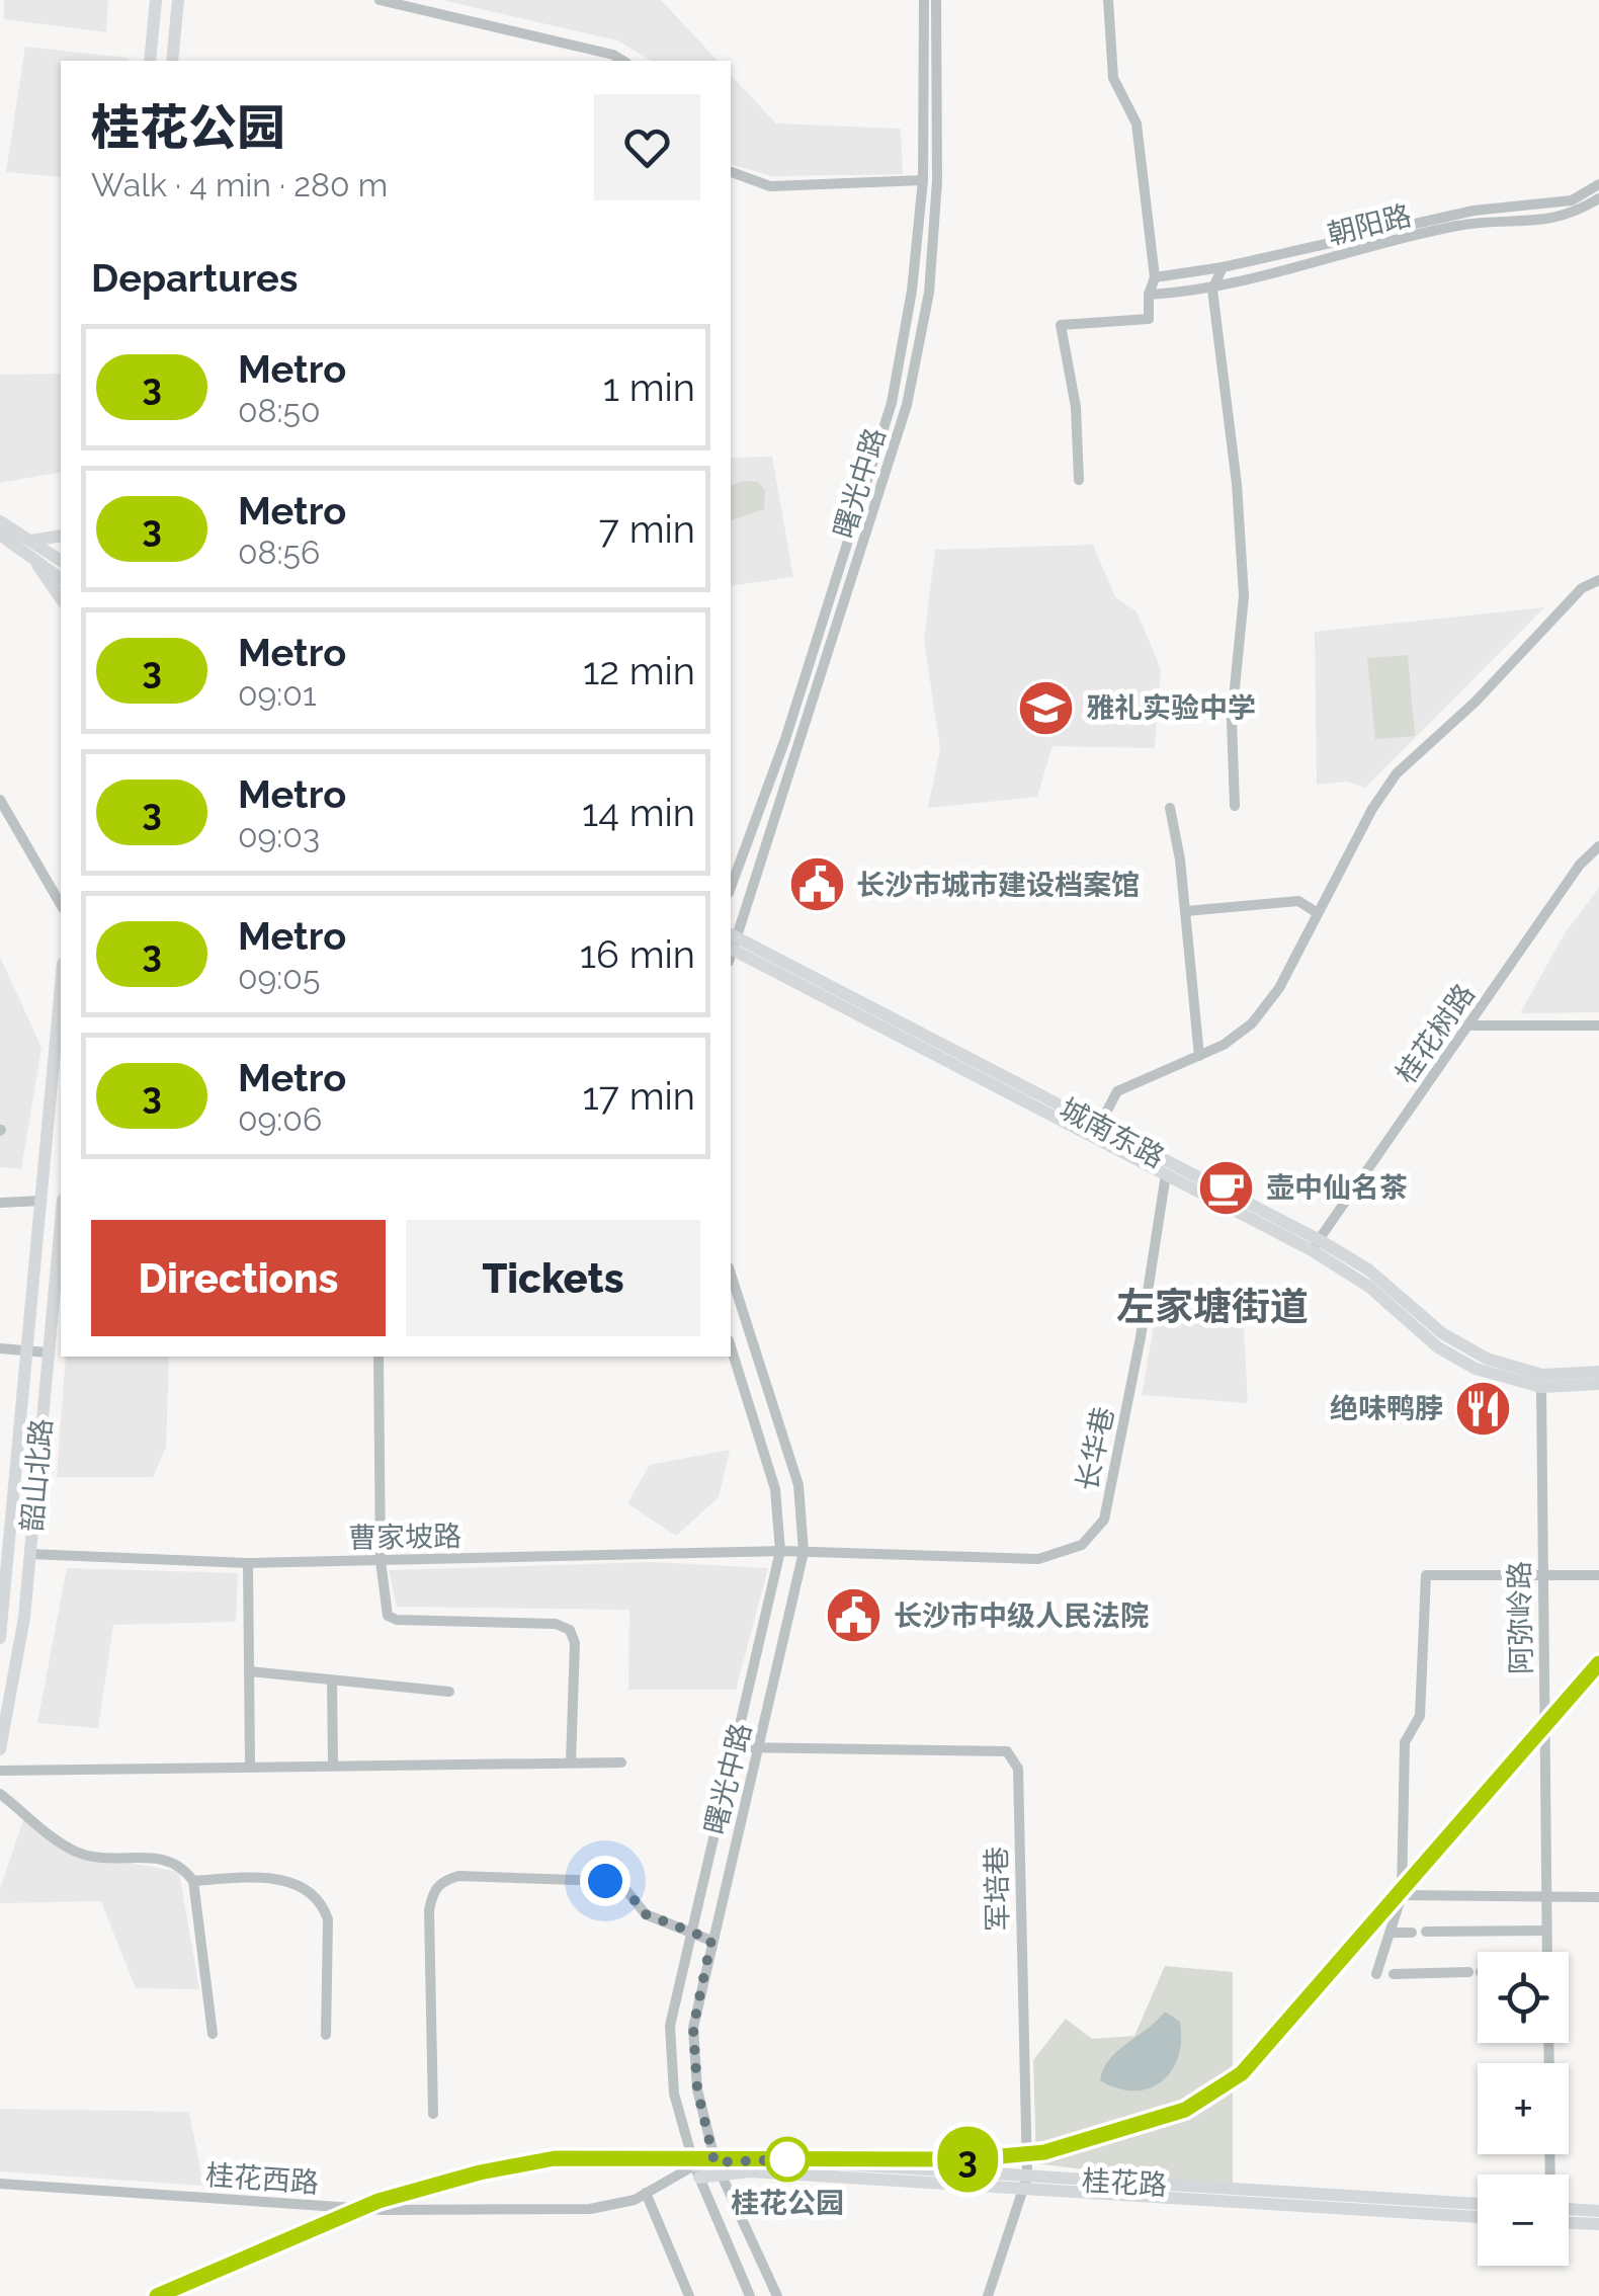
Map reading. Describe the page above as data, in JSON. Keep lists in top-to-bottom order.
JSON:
{
  "streets": {
    "main road": ["城南东路", "韶山北路", "桂花路"],
    "street": [
      "朝阳路",
      "曙光中路",
      "桂花树路",
      "长华巷",
      "曹家坡路",
      "阿弥岭路",
      "军培巷",
      "桂花西路"
    ]
  },
  "crossings": [
    ["曙光中路", "城南东路"],
    ["曙光中路", "长华巷"],
    ["曙光中路", "曹家坡路"],
    ["曙光中路", "军培巷"],
    ["曙光中路", "桂花西路"],
    ["曙光中路", "桂花路"],
    ["桂花树路", "城南东路"],
    ["城南东路", "长华巷"],
    ["城南东路", "阿弥岭路"],
    ["长华巷", "曹家坡路"],
    ["韶山北路", "曹家坡路"],
    ["军培巷", "桂花路"],
    ["桂花西路", "桂花路"]
  ],
  "districts": ["左家塘街道"],
  "places": {
    "school or university": ["雅礼实验中学"],
    "public building": ["长沙市城市建设档案馆", "长沙市中级人民法院"],
    "cafe": ["壶中仙名茶"],
    "restaurant": ["绝味鸭脖"],
    "other": ["桂花公园"]
  },
  "lines": ["metro line 3"],
  "page": {
    "on_map": "3",
    "heading": [
      ["桂花公园", "Walk · 4 min · 280 m"],
      "Departures"
    ],
    "list": [
      {
        "mark": "3",
        "name": "Metro",
        "note": "08:50",
        "value": "1 min"
      },
      {
        "mark": "3",
        "name": "Metro",
        "note": "08:56",
        "value": "7 min"
      },
      {
        "mark": "3",
        "name": "Metro",
        "note": "09:01",
        "value": "12 min"
      },
      {
        "mark": "3",
        "name": "Metro",
        "note": "09:03",
        "value": "14 min"
      },
      {
        "mark": "3",
        "name": "Metro",
        "note": "09:05",
        "value": "16 min"
      },
      {
        "mark": "3",
        "name": "Metro",
        "note": "09:06",
        "value": "17 min"
      }
    ],
    "buttons": ["Directions", "Tickets"],
    "map_buttons": ["+", "−"]
  }
}
